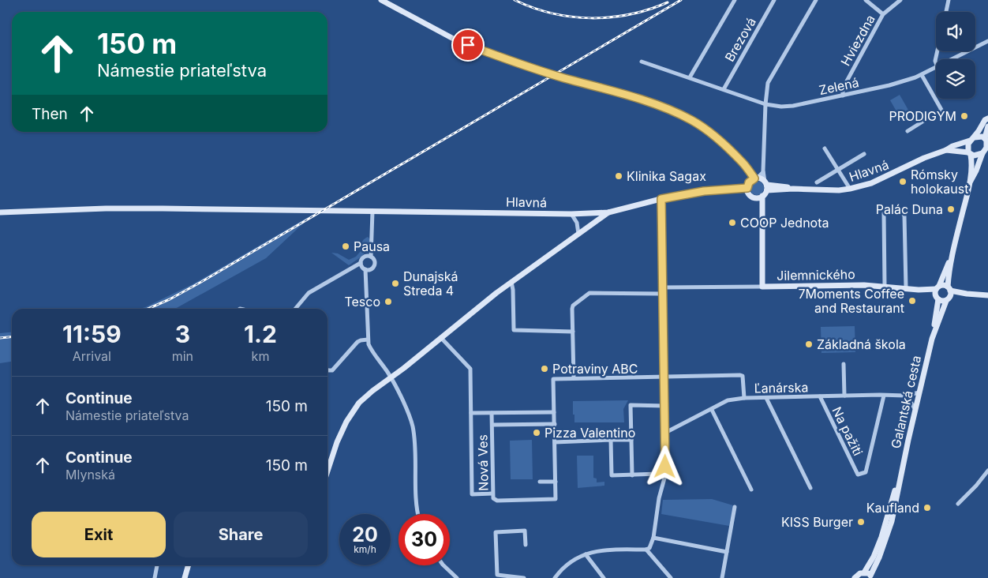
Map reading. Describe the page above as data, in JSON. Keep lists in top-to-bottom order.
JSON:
{
  "streets": {
    "main road": ["Hlavná", "Jilemnického", "Galantská cesta"],
    "street": [
      "Brezová",
      "Hviezdna",
      "Zelená",
      "Ľanárska",
      "Na pažiti",
      "Nová Ves"
    ]
  },
  "crossings": [
    ["Brezová", "Zelená"],
    ["Hviezdna", "Zelená"],
    ["Hlavná", "Jilemnického"],
    ["Jilemnického", "Galantská cesta"],
    ["Ľanárska", "Galantská cesta"],
    ["Ľanárska", "Na pažiti"],
    ["Ľanárska", "Nová Ves"]
  ],
  "places": [
    "PRODIGYM",
    "Klinika Sagax",
    "Rómsky holokaust",
    "Palác Duna",
    "COOP Jednota",
    "Pausa",
    "Dunajská Streda 4",
    "7Moments Coffee and Restaurant",
    "Tesco",
    "Základná škola",
    "Potraviny ABC",
    "Pizza Valentino",
    "Kaufland",
    "KISS Burger"
  ],
  "page": {
    "turn": ["150 m", "Námestie priateľstva"],
    "then": "Then",
    "eta": [
      "11:59",
      "Arrival",
      "3",
      "min",
      "1.2",
      "km"
    ],
    "list": [
      {
        "name": "Continue",
        "note": "Námestie priateľstva",
        "value": "150 m"
      },
      {
        "name": "Continue",
        "note": "Mlynská",
        "value": "150 m"
      }
    ],
    "buttons": ["Exit", "Share"],
    "speed": "20 km/h",
    "limit": "30"
  }
}
